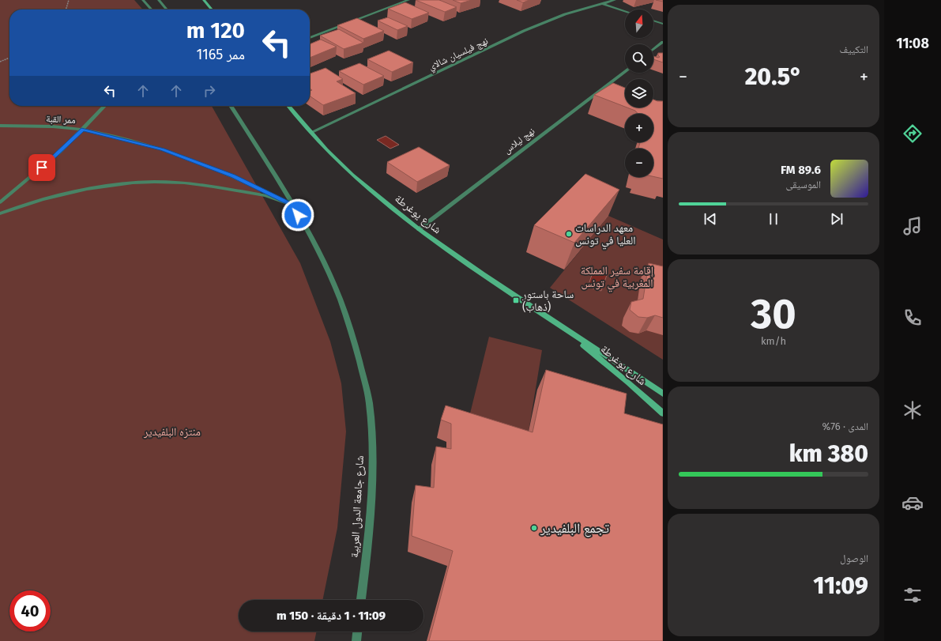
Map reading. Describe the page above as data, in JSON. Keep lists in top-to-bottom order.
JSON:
{
  "streets": {
    "main road": ["شارع يوغرطة"],
    "street": [
      "نهج فيلسيان شالاي",
      "ممر القبة",
      "نهج ليلاس",
      "شارع جامعة الدول العربية"
    ]
  },
  "crossings": [
    ["نهج فيلسيان شالاي", "شارع يوغرطة"],
    ["ممر القبة", "شارع جامعة الدول العربية"],
    ["نهج ليلاس", "شارع يوغرطة"]
  ],
  "parks": ["إقامة سفير المملكة المغربية في تونس", "منتزه البلفيدير"],
  "places": {
    "other": ["معهد الدراسات العليا في تونس", "تجمع البلفيدير"],
    "transit": ["ساحة باستور (ذهاب)"]
  },
  "north": "top",
  "page": {
    "tabs": "11:08",
    "tile": [
      "التكييف",
      ["30", "km/h"],
      ["المدى · 76%", "380 km"],
      ["الوصول", "11:09"]
    ],
    "map_buttons": ["+", "−"],
    "turn": ["120 m", "ممر 1165"],
    "heat": ["−", "20.5°", "+"],
    "song": ["89.6 FM", "الموسيقى"],
    "limit": "40",
    "trip": "11:09 · 1 دقيقة · 150 m"
  }
}
